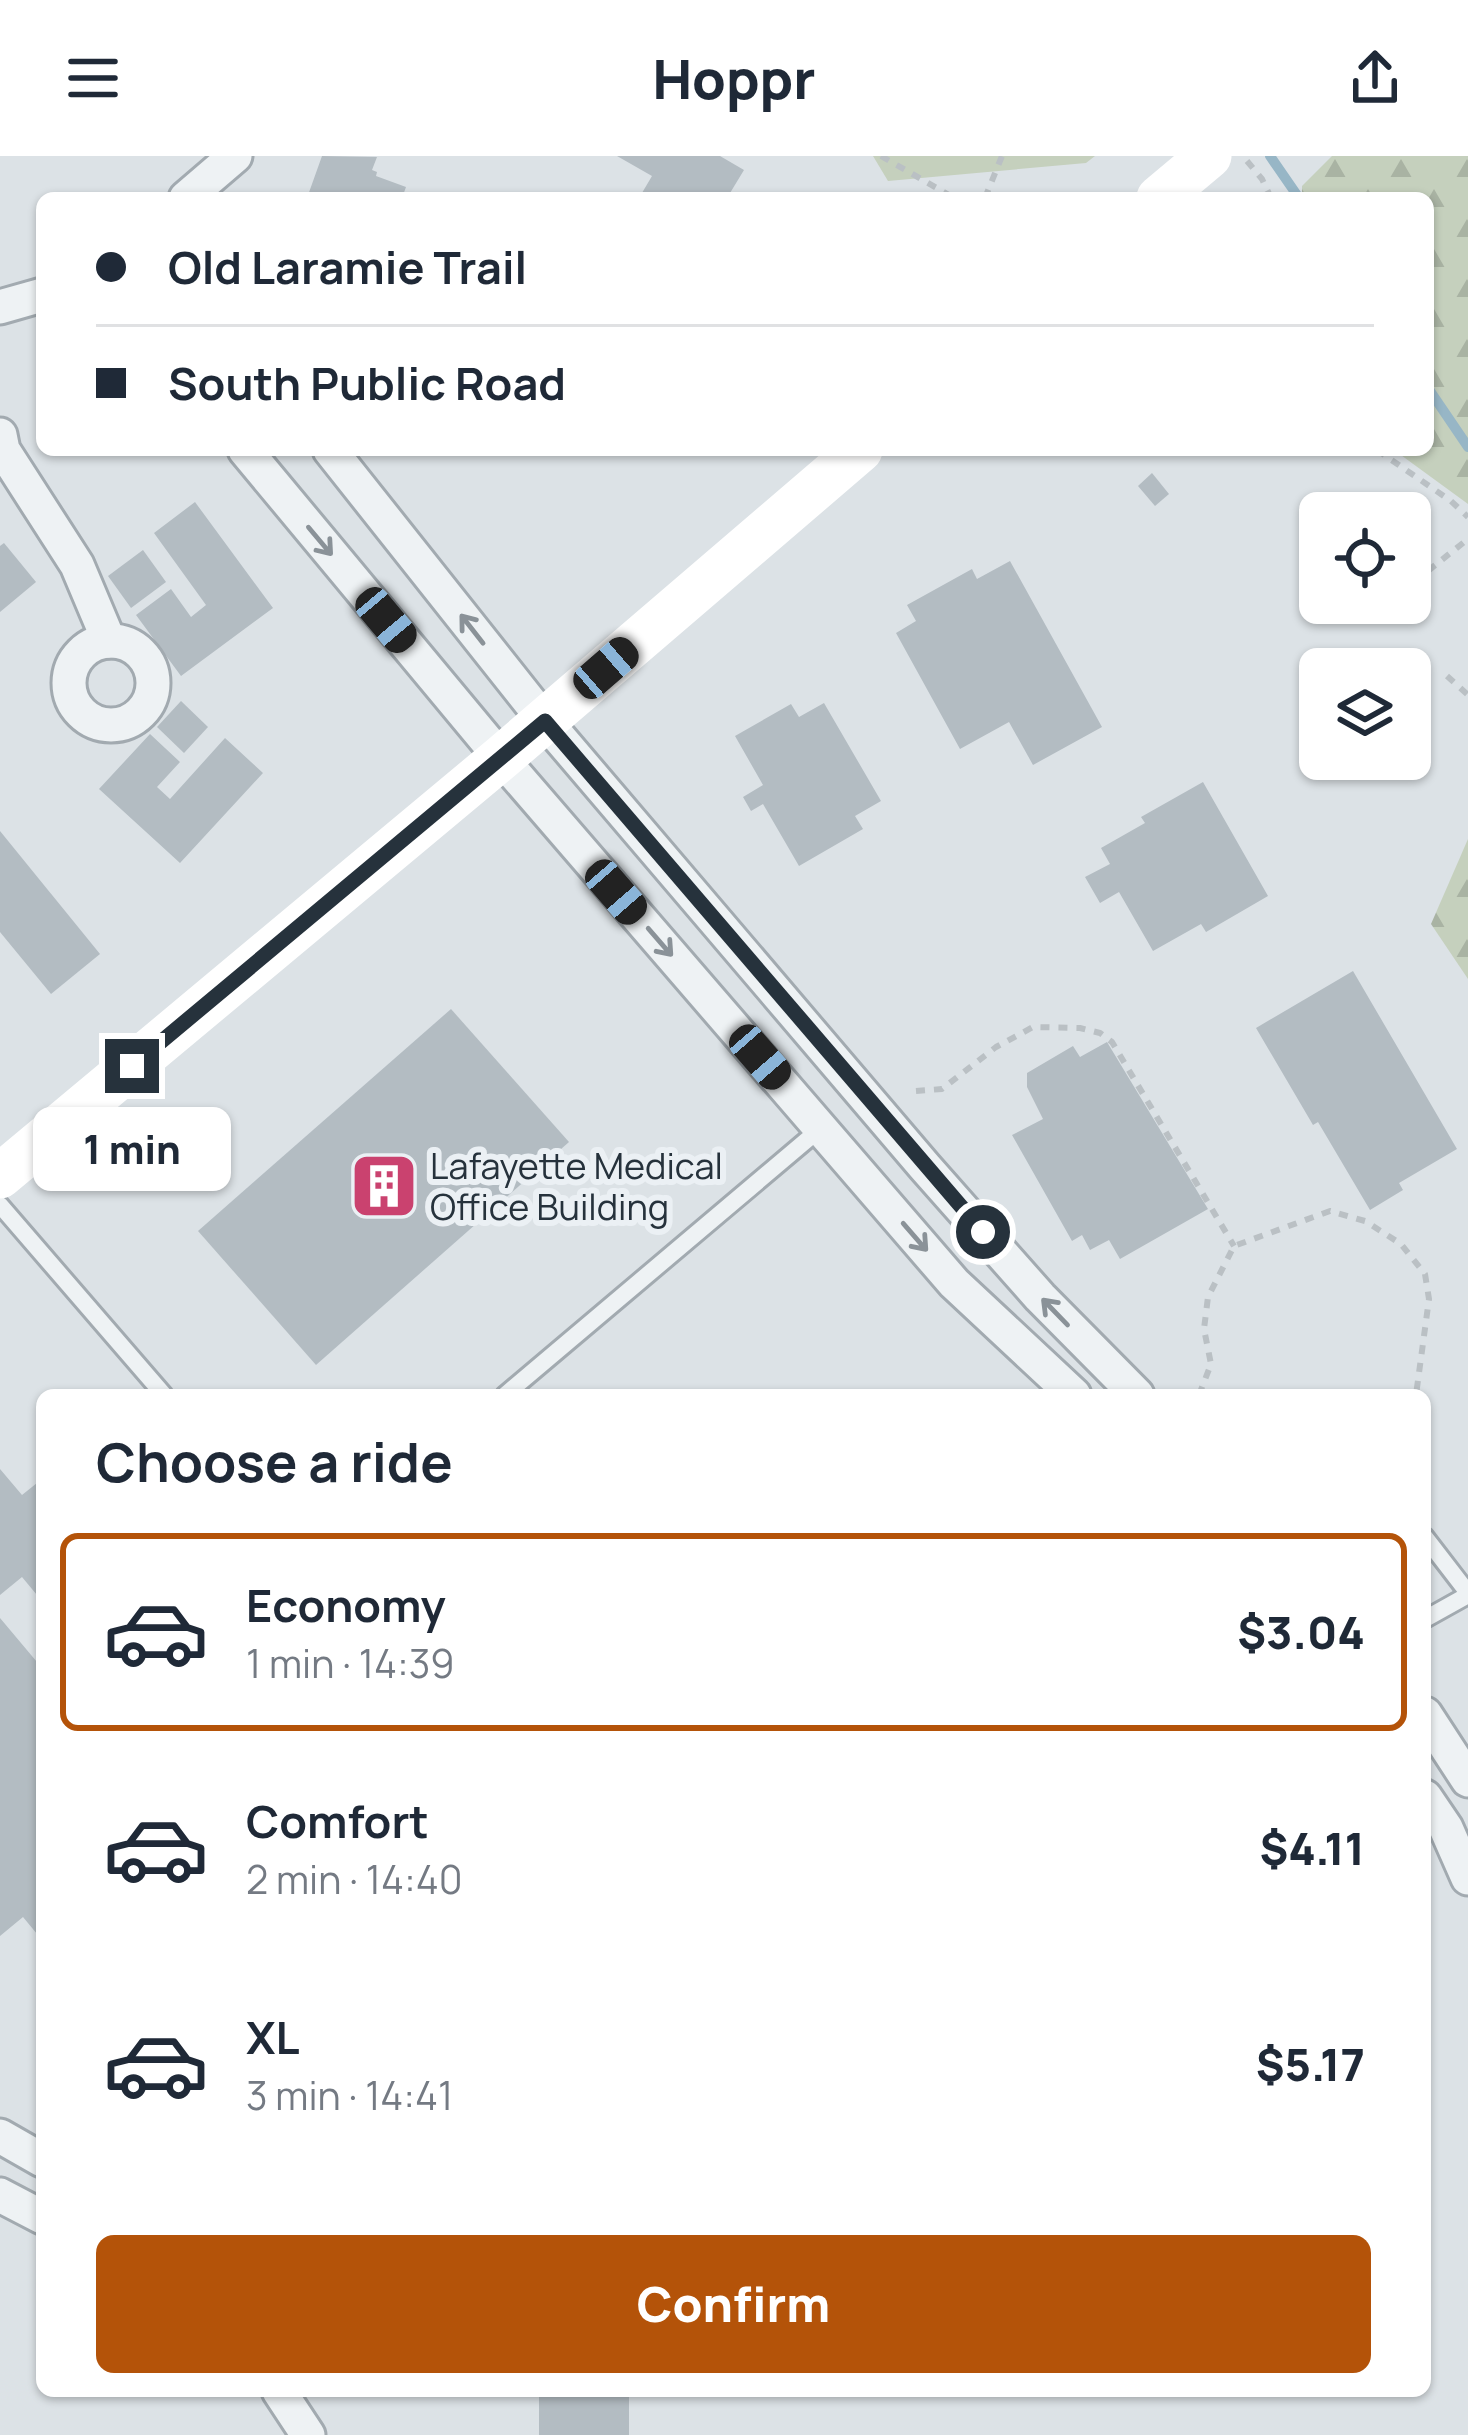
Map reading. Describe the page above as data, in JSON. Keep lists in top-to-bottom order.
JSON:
{
  "places": {
    "building": ["Lafayette Medical Office Building"]
  },
  "page": {
    "header": "Hoppr",
    "banner": ["Old Laramie Trail", "South Public Road"],
    "bubble": "1 min",
    "heading": "Choose a ride",
    "list": [
      {
        "name": "Economy",
        "note": "1 min · 14:39",
        "value": "$3.04"
      },
      {
        "name": "Comfort",
        "note": "2 min · 14:40",
        "value": "$4.11"
      },
      {
        "name": "XL",
        "note": "3 min · 14:41",
        "value": "$5.17"
      }
    ],
    "buttons": "Confirm"
  }
}
